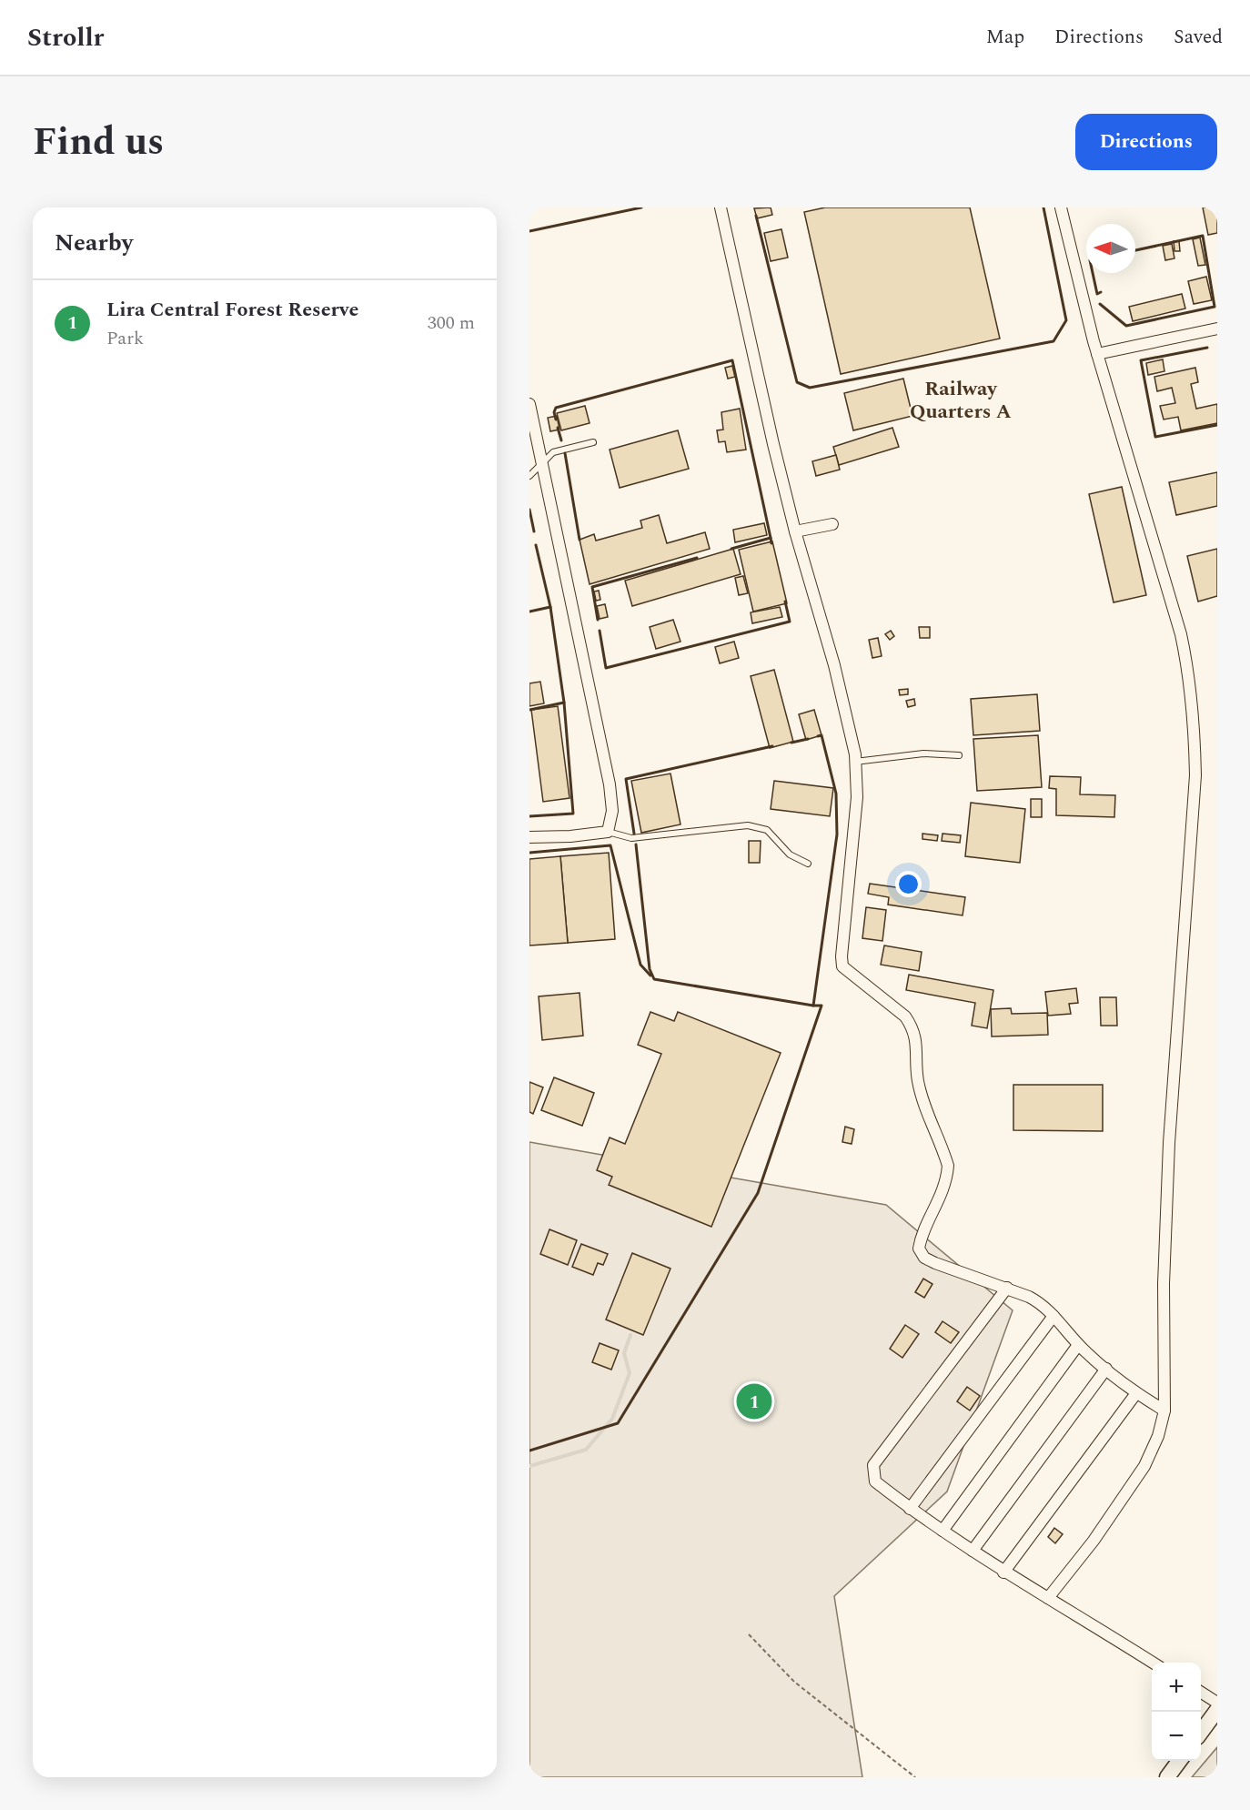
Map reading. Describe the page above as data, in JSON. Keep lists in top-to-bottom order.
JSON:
{
  "districts": ["Railway Quarters A"],
  "north": "left",
  "page": {
    "header": "Strollr",
    "nav": ["Map", "Directions", "Saved"],
    "title": "Find us",
    "buttons": "Directions",
    "heading": "Nearby",
    "list": [
      {
        "mark": "1",
        "name": "Lira Central Forest Reserve",
        "note": "Park",
        "value": "300 m"
      }
    ],
    "pins": "1",
    "map_buttons": ["+", "−"]
  }
}
